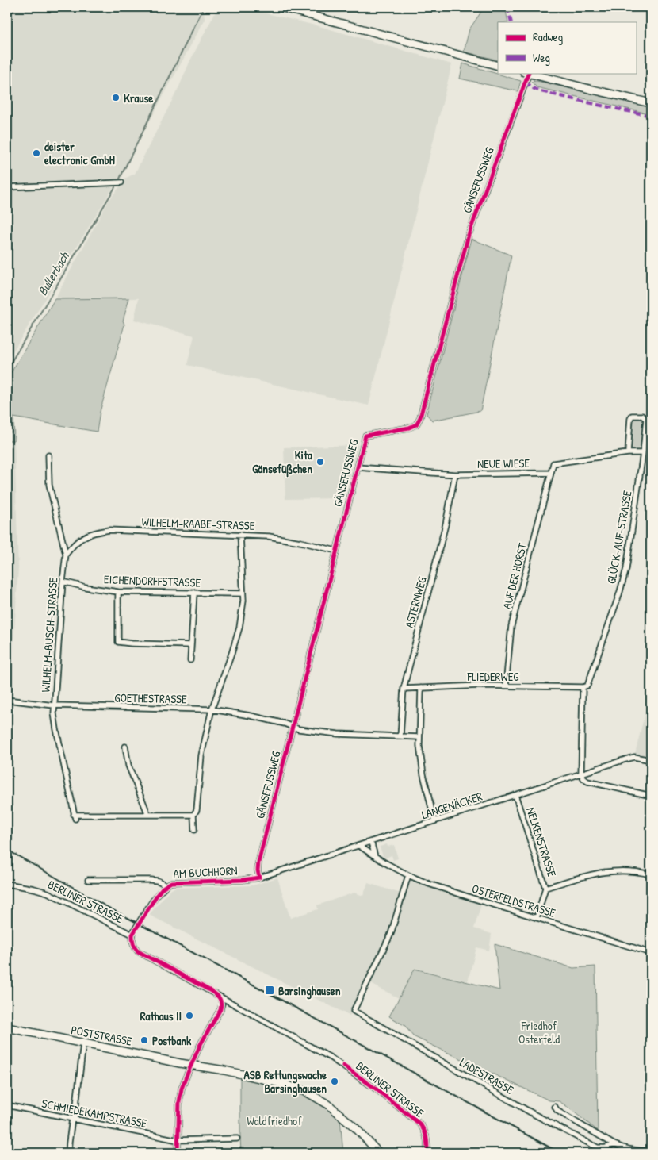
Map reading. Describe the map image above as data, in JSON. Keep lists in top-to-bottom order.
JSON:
{
  "streets": {
    "main road": ["POSTSTRASSE"],
    "street": [
      "GÄNSEFUSSWEG",
      "NEUE WIESE",
      "WILHELM-RAABE-STRASSE",
      "GLÜCK-AUF-STRASSE",
      "AUF DER HORST",
      "EICHENDORFFSTRASSE",
      "ASTERNWEG",
      "WILHELM-BUSCH-STRASSE",
      "FLIEDERWEG",
      "GOETHESTRASSE",
      "LANGENÄCKER",
      "NELKENSTRASSE",
      "AM BUCHHORN",
      "OSTERFELDSTRASSE",
      "BERLINER STRASSE",
      "LADESTRASSE",
      "SCHMIEDEKAMPSTRASSE"
    ]
  },
  "crossings": [
    ["GÄNSEFUSSWEG", "NEUE WIESE"],
    ["GÄNSEFUSSWEG", "WILHELM-RAABE-STRASSE"],
    ["GÄNSEFUSSWEG", "GOETHESTRASSE"],
    ["GÄNSEFUSSWEG", "LANGENÄCKER"],
    ["GÄNSEFUSSWEG", "AM BUCHHORN"],
    ["NEUE WIESE", "AUF DER HORST"],
    ["NEUE WIESE", "ASTERNWEG"],
    ["WILHELM-RAABE-STRASSE", "WILHELM-BUSCH-STRASSE"],
    ["GLÜCK-AUF-STRASSE", "FLIEDERWEG"],
    ["AUF DER HORST", "FLIEDERWEG"],
    ["EICHENDORFFSTRASSE", "WILHELM-BUSCH-STRASSE"],
    ["ASTERNWEG", "FLIEDERWEG"],
    ["ASTERNWEG", "GOETHESTRASSE"],
    ["WILHELM-BUSCH-STRASSE", "GOETHESTRASSE"],
    ["LANGENÄCKER", "NELKENSTRASSE"],
    ["LANGENÄCKER", "AM BUCHHORN"],
    ["LANGENÄCKER", "OSTERFELDSTRASSE"],
    ["NELKENSTRASSE", "OSTERFELDSTRASSE"],
    ["AM BUCHHORN", "BERLINER STRASSE"],
    ["OSTERFELDSTRASSE", "LADESTRASSE"]
  ],
  "water": ["Bullerbach"],
  "parks": ["Friedhof Osterfeld", "Waldfriedhof"],
  "places": {
    "other": [
      "Krause",
      "deister electronic GmbH",
      "Kita Gänsefüßchen",
      "Rathaus II",
      "Postbank",
      "ASB Rettungswache Barsinghausen"
    ],
    "transit": ["Barsinghausen"]
  },
  "legend": ["Radweg", "Weg"]
}
